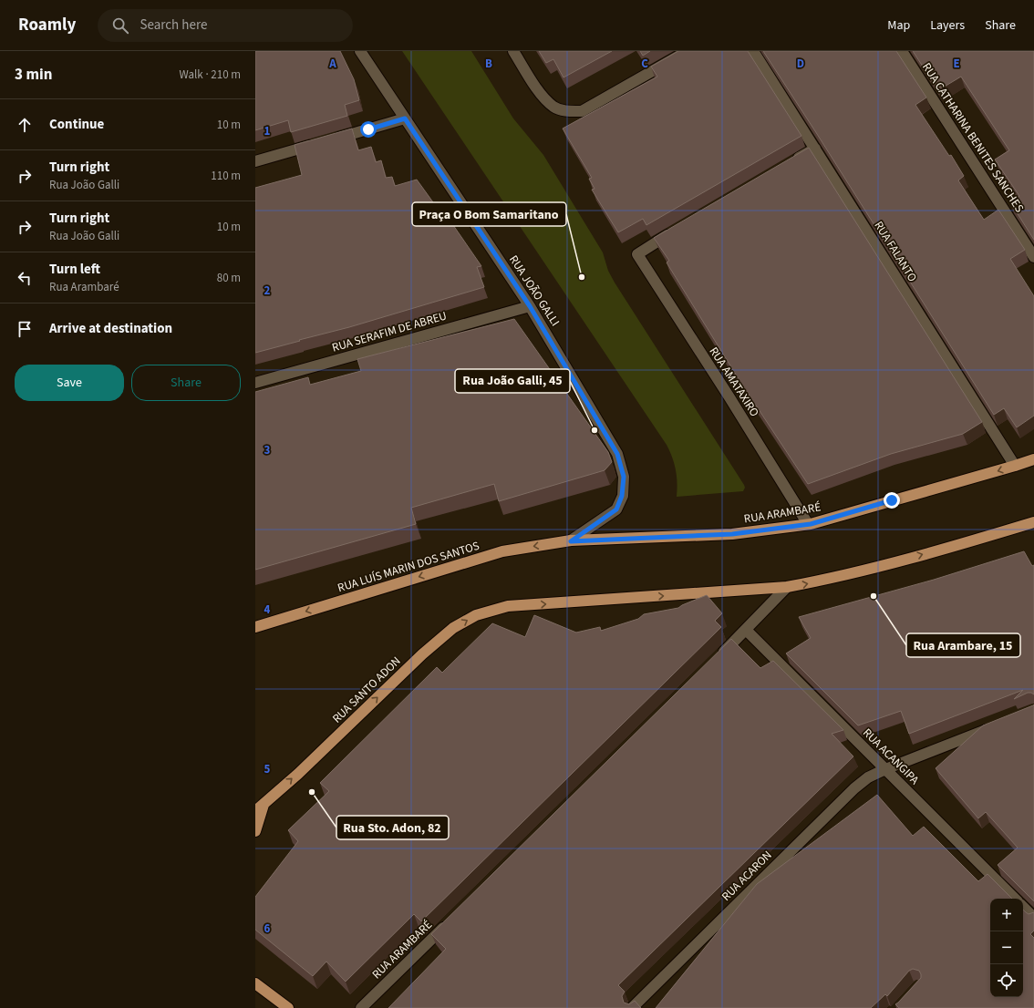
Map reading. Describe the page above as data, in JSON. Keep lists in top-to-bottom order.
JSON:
{
  "streets": {
    "main road": ["RUA ARAMBARÉ", "RUA LUÍS MARIN DOS SANTOS", "RUA SANTO ADON"],
    "street": [
      "RUA CATHARINA BENITES SANCHES",
      "RUA FALANTO",
      "RUA JOÃO GALLI",
      "RUA SERAFIM DE ABREU",
      "RUA AMATAXIRO",
      "RUA ACANGIPA",
      "RUA ACARON"
    ]
  },
  "crossings": [
    ["RUA FALANTO", "RUA ARAMBARÉ"],
    ["RUA JOÃO GALLI", "RUA SERAFIM DE ABREU"],
    ["RUA JOÃO GALLI", "RUA ARAMBARÉ"],
    ["RUA JOÃO GALLI", "RUA LUÍS MARIN DOS SANTOS"],
    ["RUA AMATAXIRO", "RUA ARAMBARÉ"],
    ["RUA ARAMBARÉ", "RUA LUÍS MARIN DOS SANTOS"],
    ["RUA ACANGIPA", "RUA ACARON"]
  ],
  "one_way": ["RUA LUÍS MARIN DOS SANTOS", "RUA SANTO ADON"],
  "places": [
    "Praça O Bom Samaritano",
    "Rua João Galli, 45",
    "Rua Arambare, 15",
    "Rua Sto. Adon, 82"
  ],
  "page": {
    "header": "Roamly",
    "search": "Search here",
    "nav": ["Map", "Layers", "Share"],
    "heading": ["3 min", "Walk · 210 m"],
    "list": [
      ["Continue", "10 m"],
      ["Turn right", "Rua João Galli", "110 m"],
      ["Turn right", "Rua João Galli", "10 m"],
      ["Turn left", "Rua Arambaré", "80 m"],
      "Arrive at destination"
    ],
    "buttons": ["Save", "Share"],
    "map_buttons": ["+", "−"]
  },
  "grid": {
    "columns": [
      "A",
      "B",
      "C",
      "D",
      "E"
    ],
    "rows": [
      "1",
      "2",
      "3",
      "4",
      "5",
      "6"
    ]
  }
}
